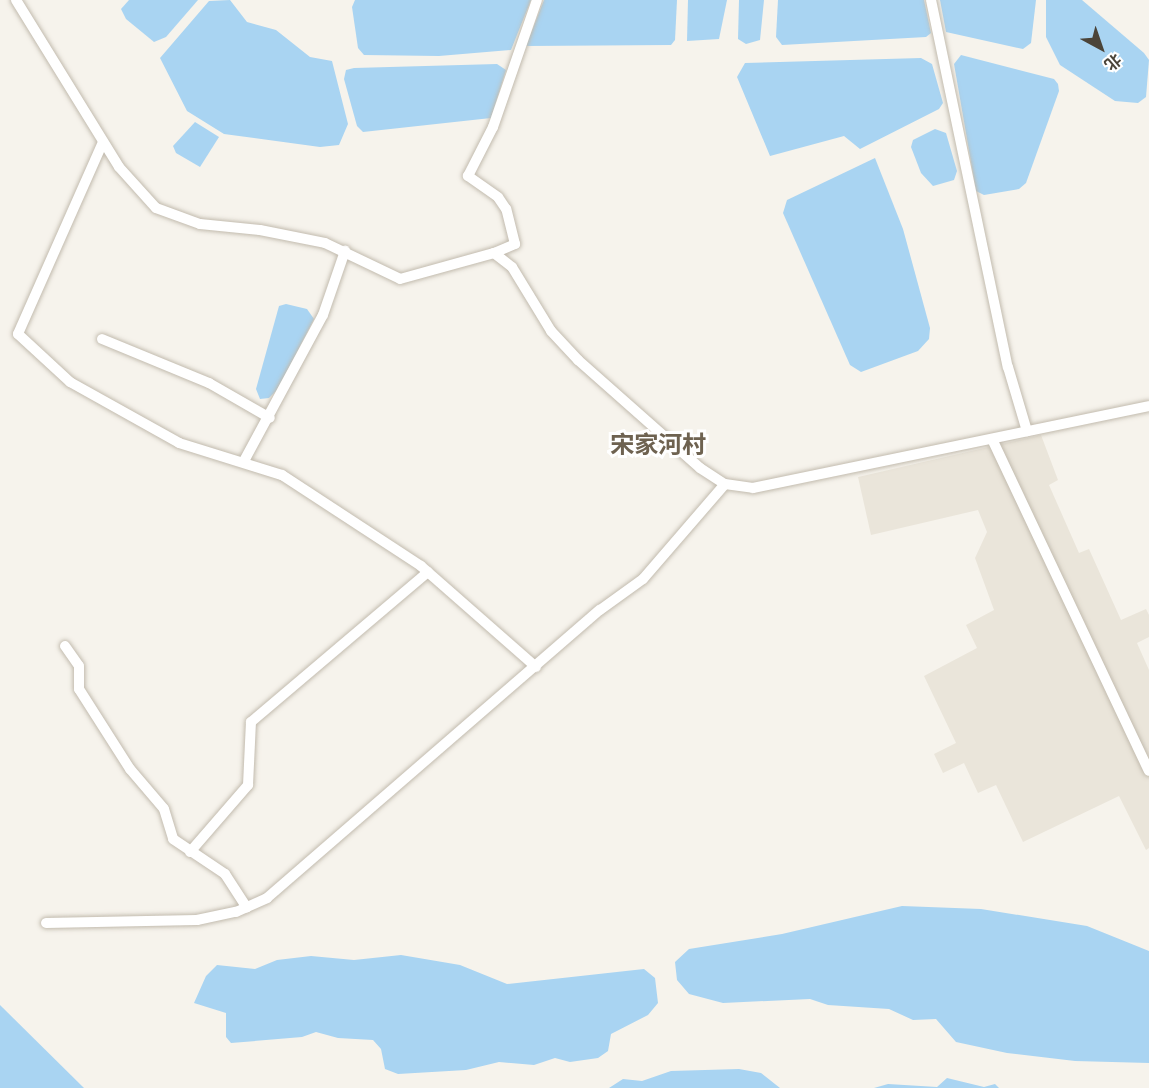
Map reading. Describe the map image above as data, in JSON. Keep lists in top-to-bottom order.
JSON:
{
  "districts": ["宋家河村"],
  "north": "bottom right"
}
